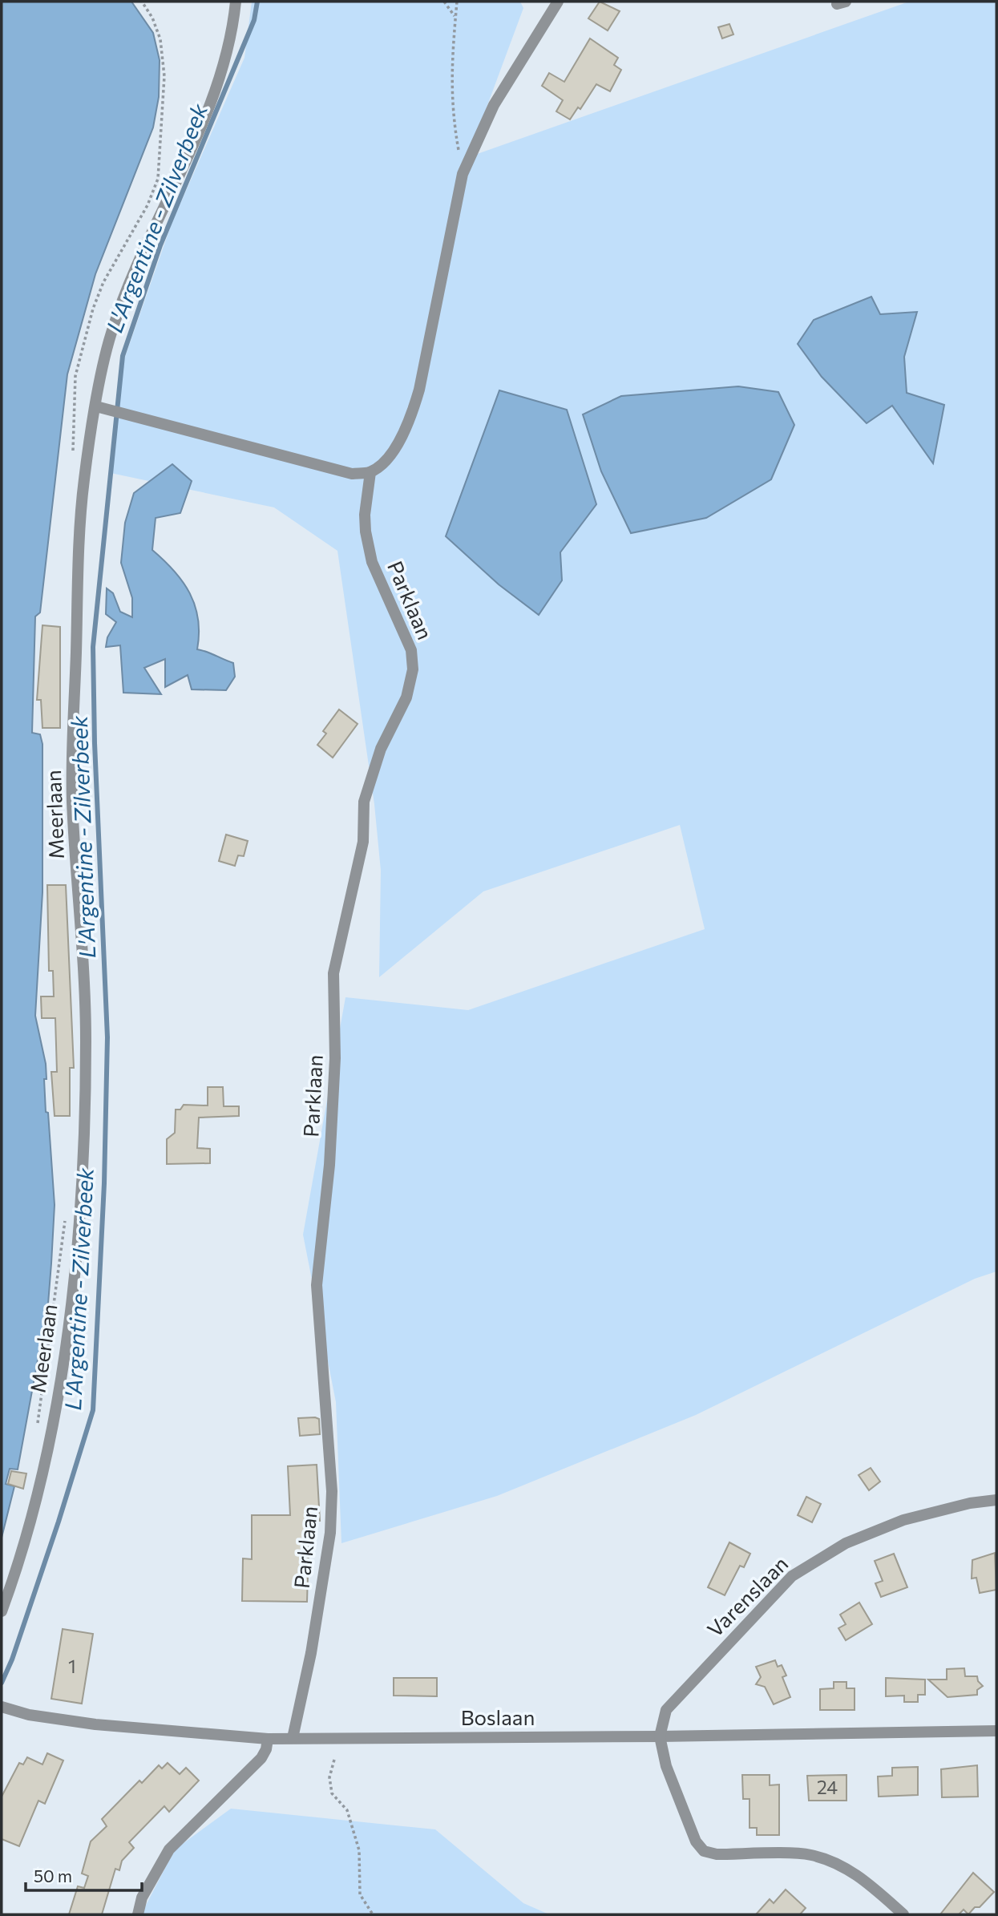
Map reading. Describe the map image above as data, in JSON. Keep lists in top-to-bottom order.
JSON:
{
  "streets": {
    "street": [
      "Parklaan",
      "Meerlaan",
      "Varenslaan",
      "Boslaan"
    ]
  },
  "crossings": [
    ["Parklaan", "Boslaan"],
    ["Varenslaan", "Boslaan"]
  ],
  "water": ["L'Argentine - Zilverbeek"],
  "house_numbers": ["1", "24"],
  "scale_bar": "50 m"
}
